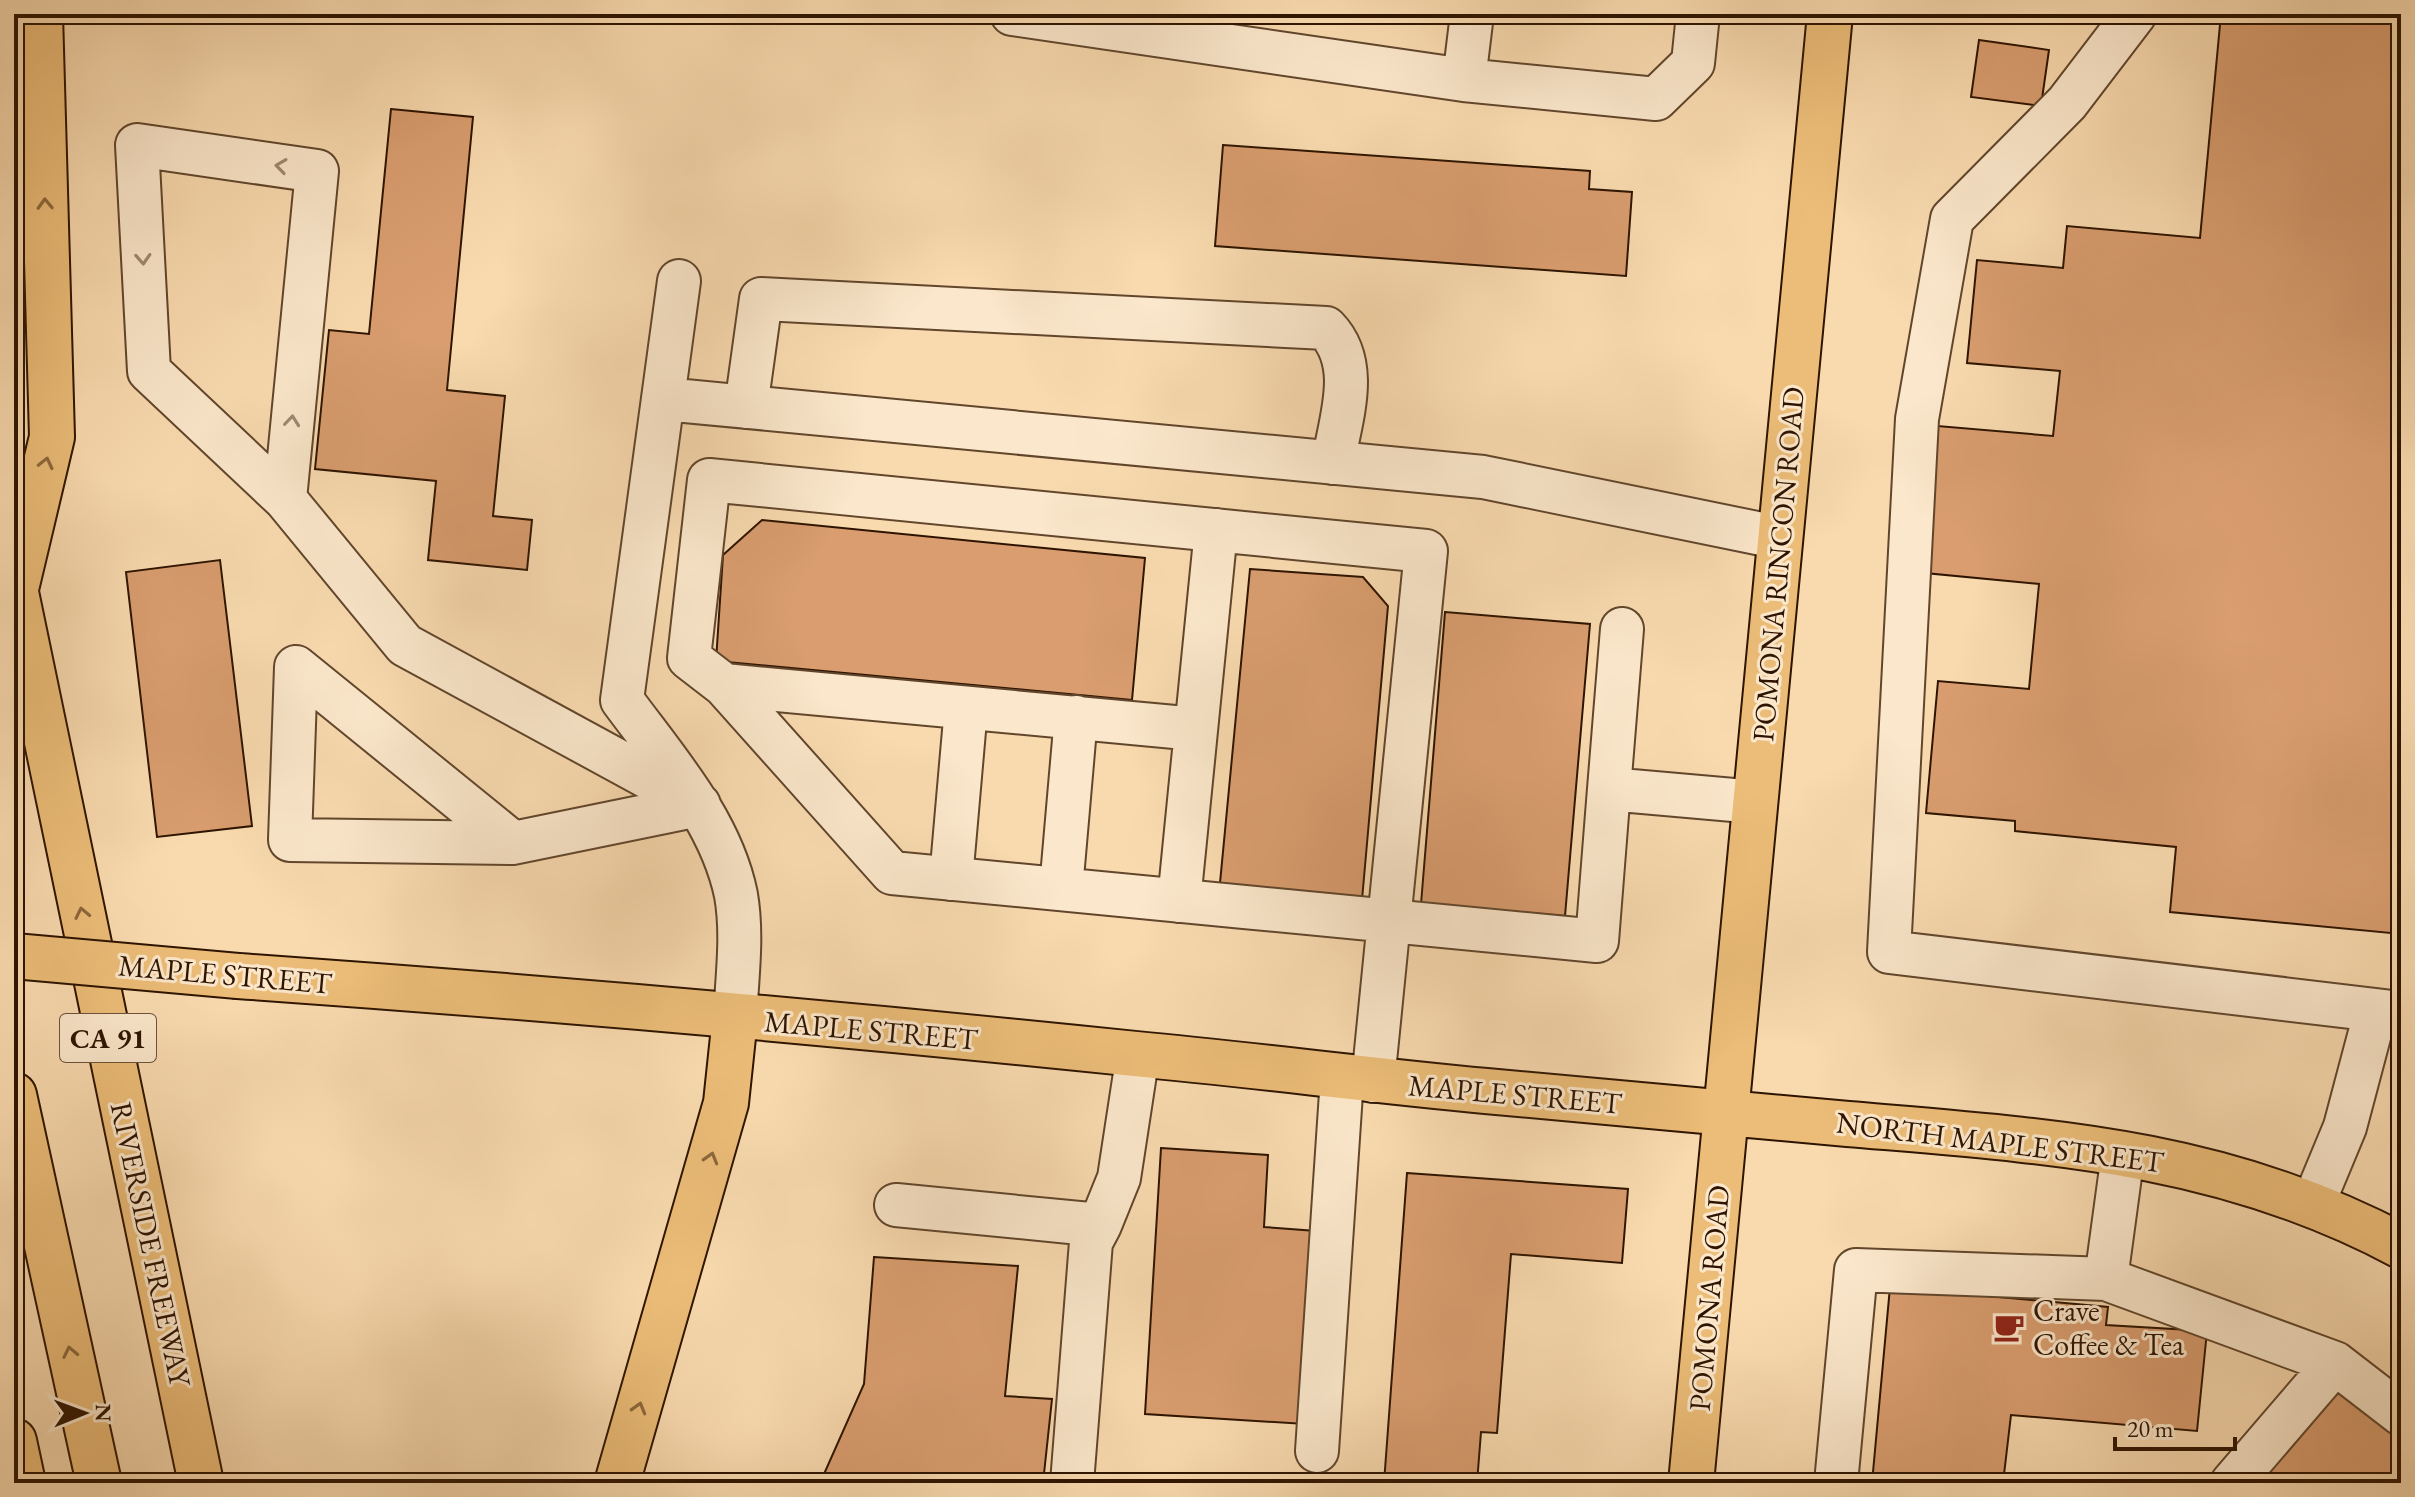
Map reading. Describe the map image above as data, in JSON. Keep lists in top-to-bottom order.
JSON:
{
  "streets": {
    "main road": [
      "POMONA RINCON ROAD",
      "MAPLE STREET",
      "CA 91",
      "NORTH MAPLE STREET",
      "RIVERSIDE FREEWAY",
      "POMONA ROAD"
    ]
  },
  "crossings": [
    ["POMONA RINCON ROAD", "MAPLE STREET"],
    ["POMONA RINCON ROAD", "NORTH MAPLE STREET"],
    ["POMONA RINCON ROAD", "POMONA ROAD"],
    ["MAPLE STREET", "NORTH MAPLE STREET"],
    ["MAPLE STREET", "POMONA ROAD"],
    ["NORTH MAPLE STREET", "POMONA ROAD"]
  ],
  "places": {
    "cafe": ["Crave Coffee & Tea"]
  },
  "scale_bar": "20 m",
  "north": "right"
}
